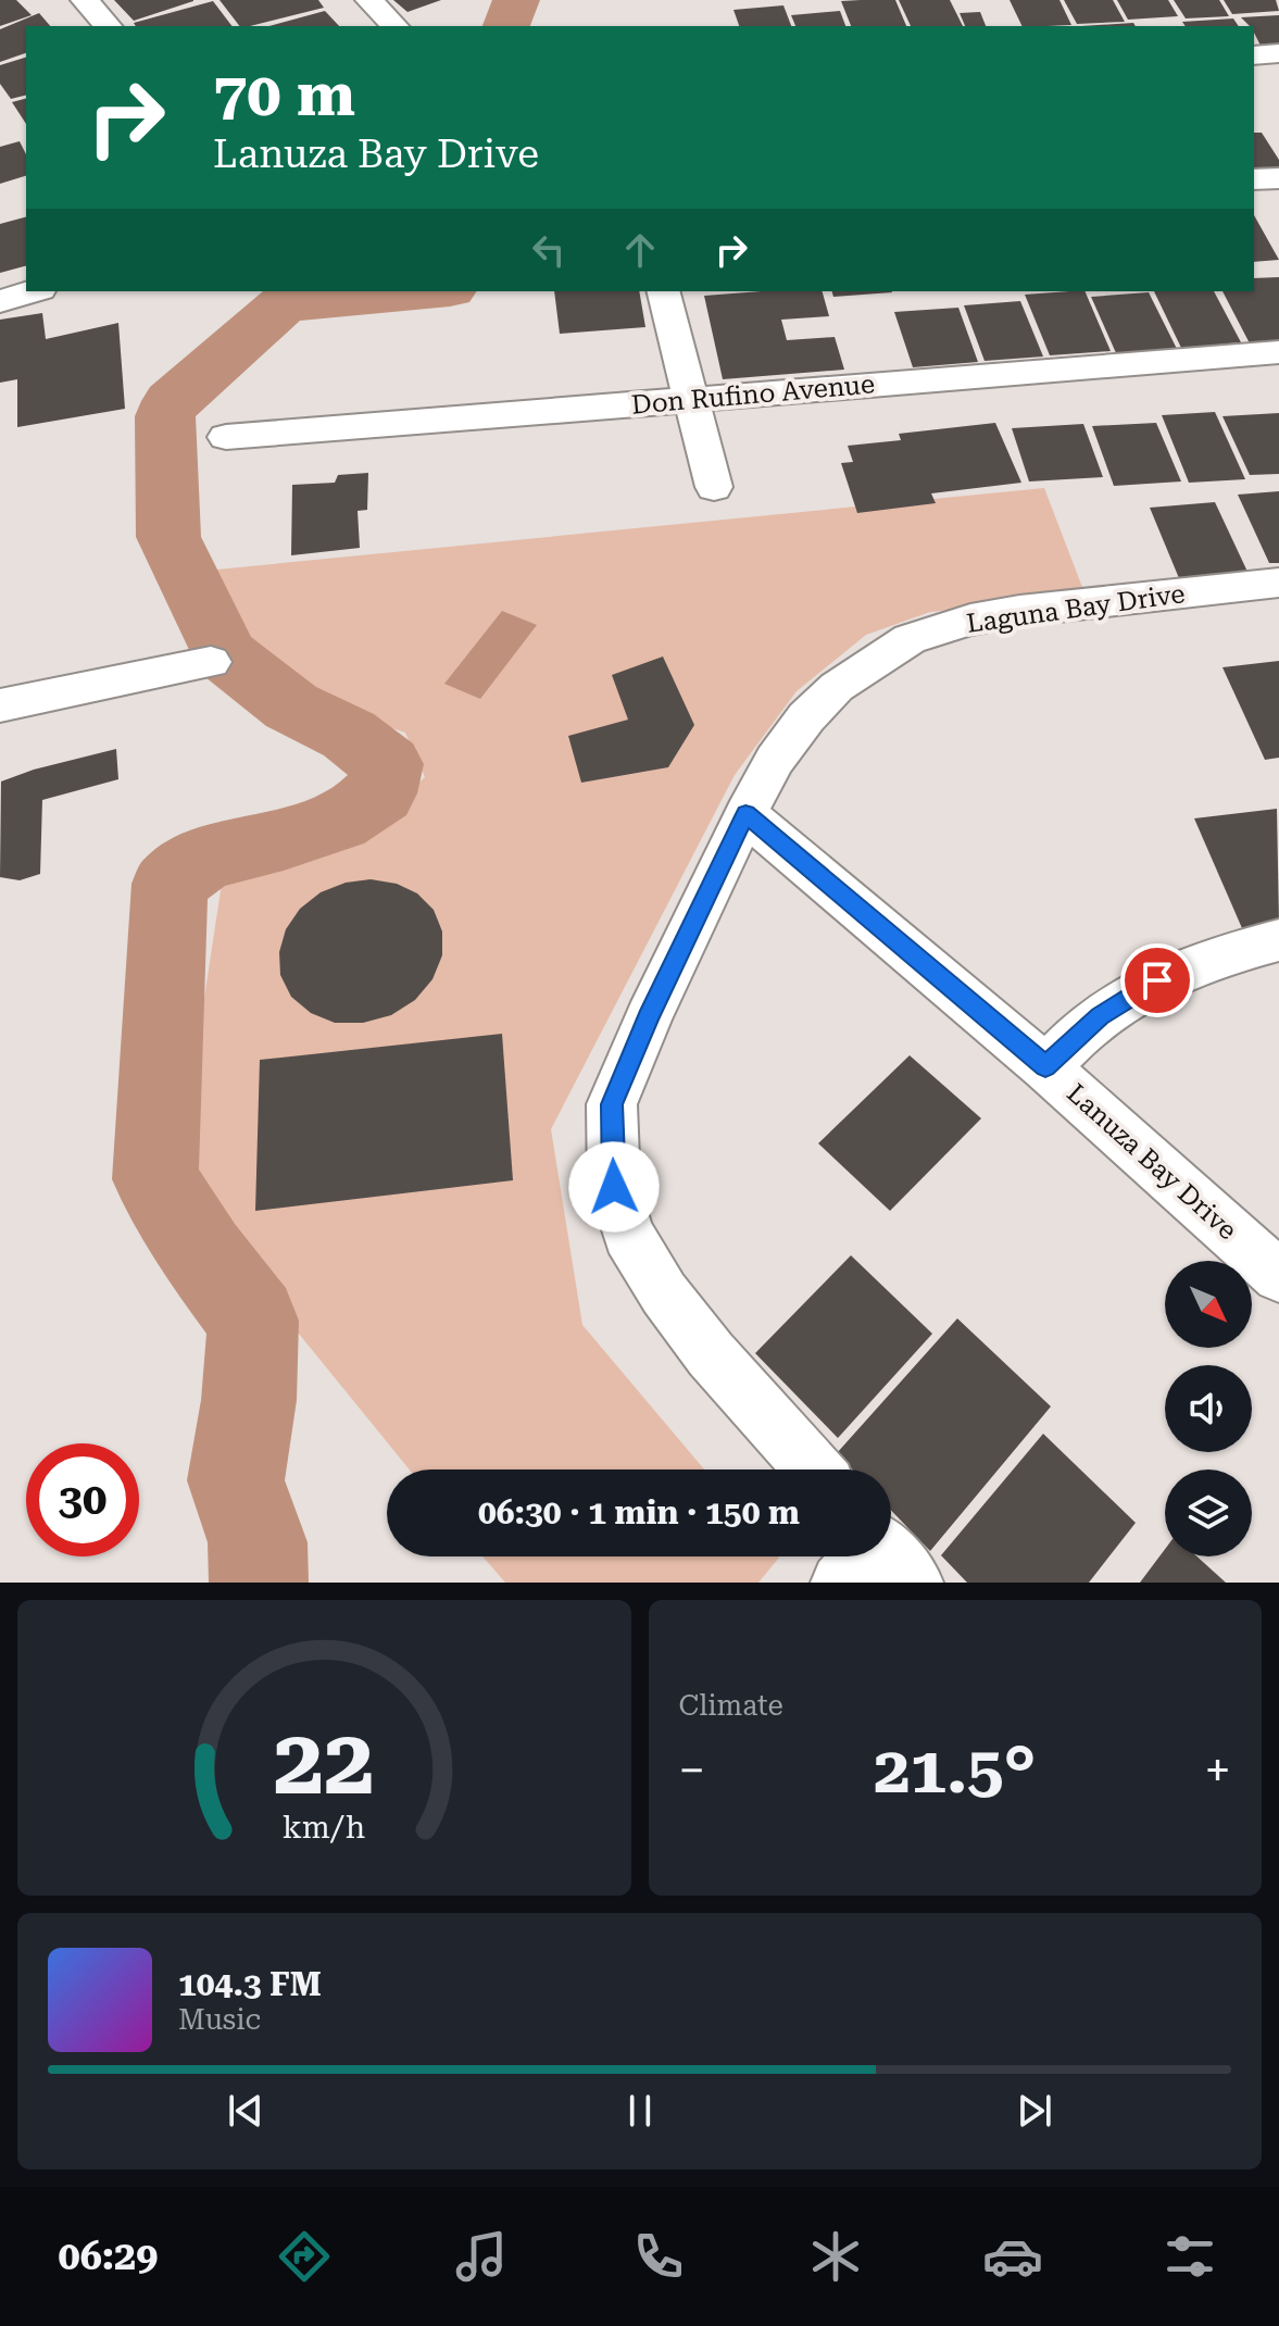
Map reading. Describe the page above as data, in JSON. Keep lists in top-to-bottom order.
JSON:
{
  "streets": {
    "street": ["Don Rufino Avenue", "Laguna Bay Drive", "Lanuza Bay Drive"]
  },
  "crossings": [
    ["Laguna Bay Drive", "Lanuza Bay Drive"]
  ],
  "north": "bottom right",
  "page": {
    "turn": ["70 m", "Lanuza Bay Drive"],
    "limit": "30",
    "trip": "06:30 · 1 min · 150 m",
    "tile": "Climate",
    "heat": ["−", "21.5°", "+"],
    "song": ["104.3 FM", "Music"],
    "tabs": "06:29",
    "gauge": ["22", "km/h"]
  }
}
